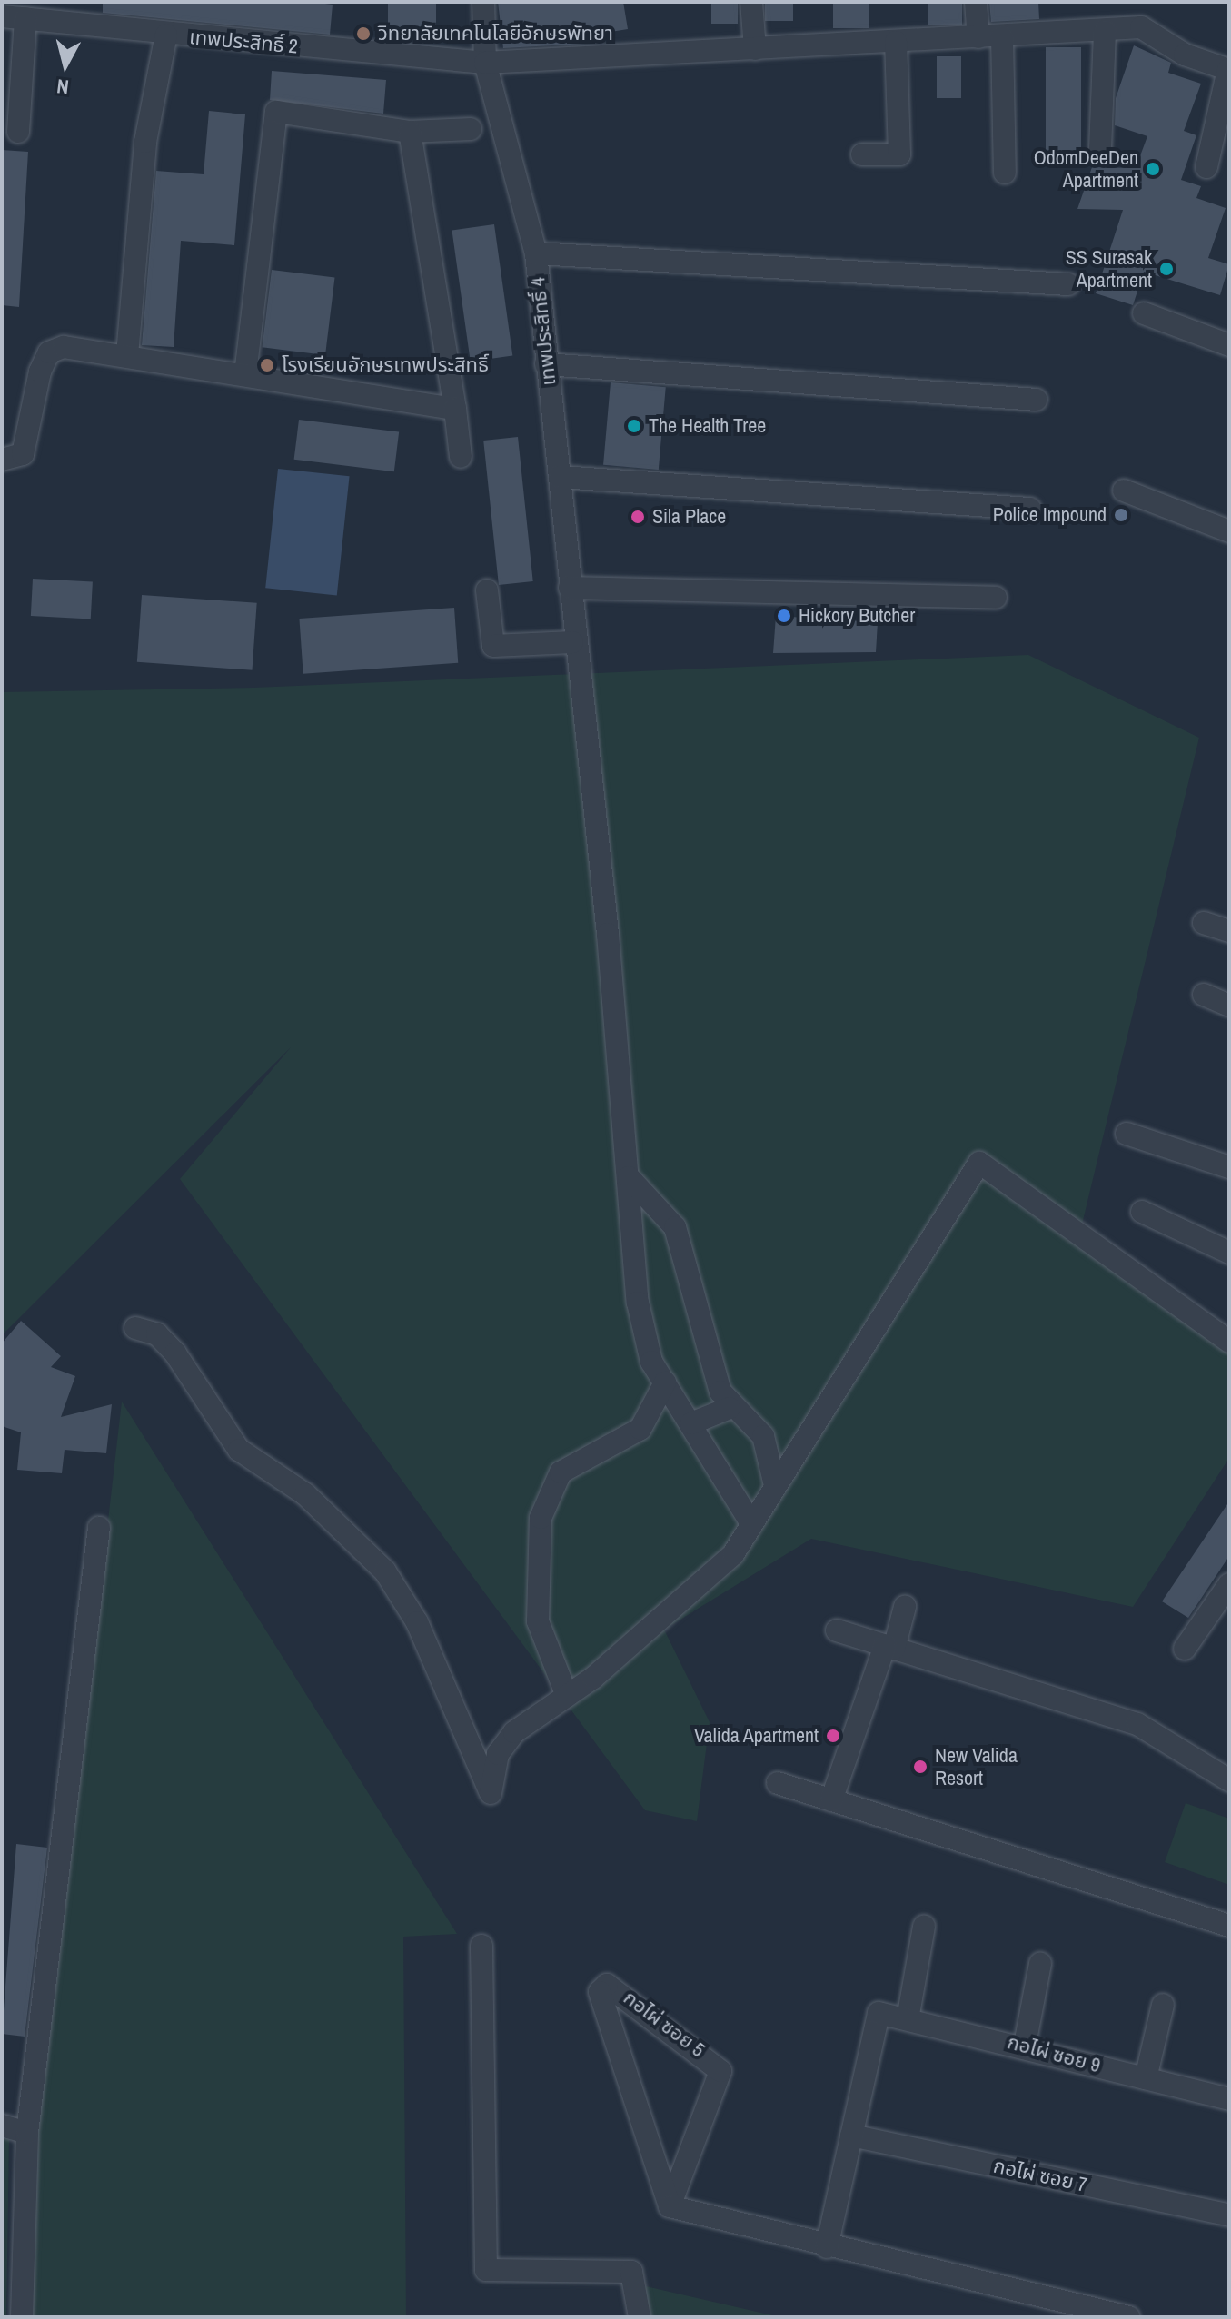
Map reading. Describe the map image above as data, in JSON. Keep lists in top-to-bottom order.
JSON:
{
  "streets": {
    "street": [
      "เทพประสิทธิ์ 2",
      "เทพประสิทธิ์ 4",
      "กอไผ่ ซอย 5",
      "กอไผ่ ซอย 9",
      "กอไผ่ ซอย 7"
    ]
  },
  "crossings": [
    ["เทพประสิทธิ์ 2", "เทพประสิทธิ์ 4"],
    ["กอไผ่ ซอย 9", "กอไผ่ ซอย 7"]
  ],
  "places": [
    "วิทยาลัยเทคโนโลยีอักษรพัทยา",
    "OdomDeeDen Apartment",
    "SS Surasak Apartment",
    "โรงเรียนอักษรเทพประสิทธิ์",
    "The Health Tree",
    "Police Impound",
    "Sila Place",
    "Hickory Butcher",
    "Valida Apartment",
    "New Valida Resort"
  ],
  "north": "bottom"
}
